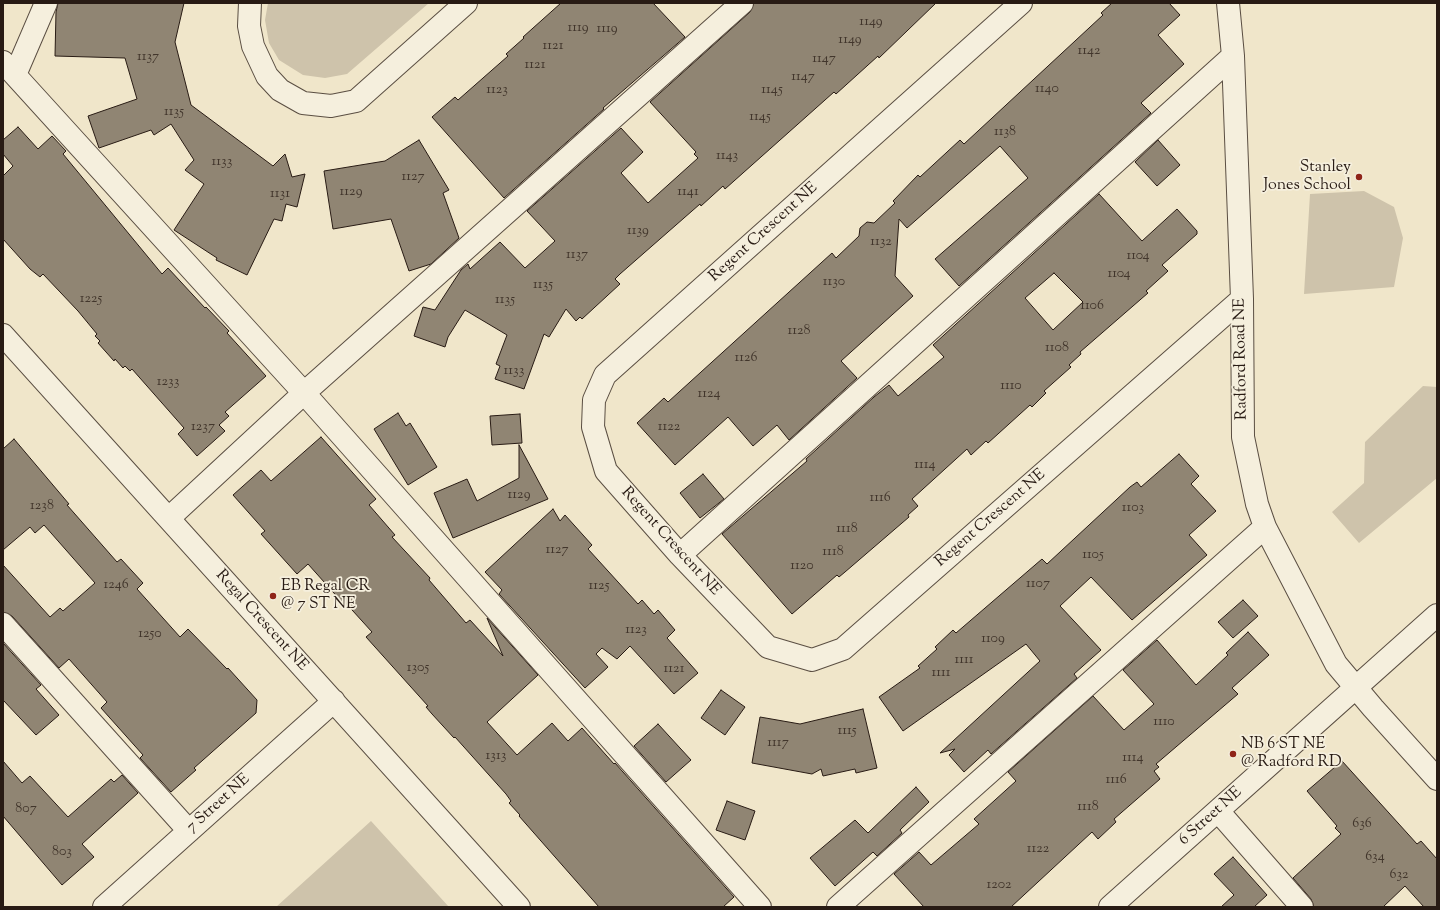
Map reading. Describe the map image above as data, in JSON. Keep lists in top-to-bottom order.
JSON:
{
  "streets": {
    "street": [
      "Regent Crescent NE",
      "Radford Road NE",
      "Regal Crescent NE",
      "7 Street NE",
      "6 Street NE"
    ]
  },
  "crossings": [
    ["Regent Crescent NE", "Radford Road NE"],
    ["Radford Road NE", "6 Street NE"],
    ["Regal Crescent NE", "7 Street NE"]
  ],
  "places": ["Stanley Jones School", "EB Regal CR @ 7 ST NE", "NB 6 ST NE @ Radford RD"],
  "house_numbers": [
    "1149",
    "1119",
    "1119",
    "1149",
    "1121",
    "1142",
    "1137",
    "1147",
    "1121",
    "1147",
    "1140",
    "1123",
    "1145",
    "1135",
    "1145",
    "1138",
    "1143",
    "1133",
    "1127",
    "1129",
    "1141",
    "1131",
    "1139",
    "1132",
    "1137",
    "1104",
    "1104",
    "1130",
    "1135",
    "1225",
    "1135",
    "1106",
    "1128",
    "1108",
    "1126",
    "1133",
    "1233",
    "1110",
    "1124",
    "1237",
    "1122",
    "1114",
    "1129",
    "1116",
    "1238",
    "1103",
    "1118",
    "1127",
    "1118",
    "1105",
    "1120",
    "1107",
    "1246",
    "1125",
    "1123",
    "1250",
    "1109",
    "1111",
    "1305",
    "1121",
    "1111",
    "1110",
    "1115",
    "1117",
    "1313",
    "1114",
    "1116",
    "1118",
    "807",
    "636",
    "1122",
    "803",
    "634",
    "632",
    "1202"
  ]
}
